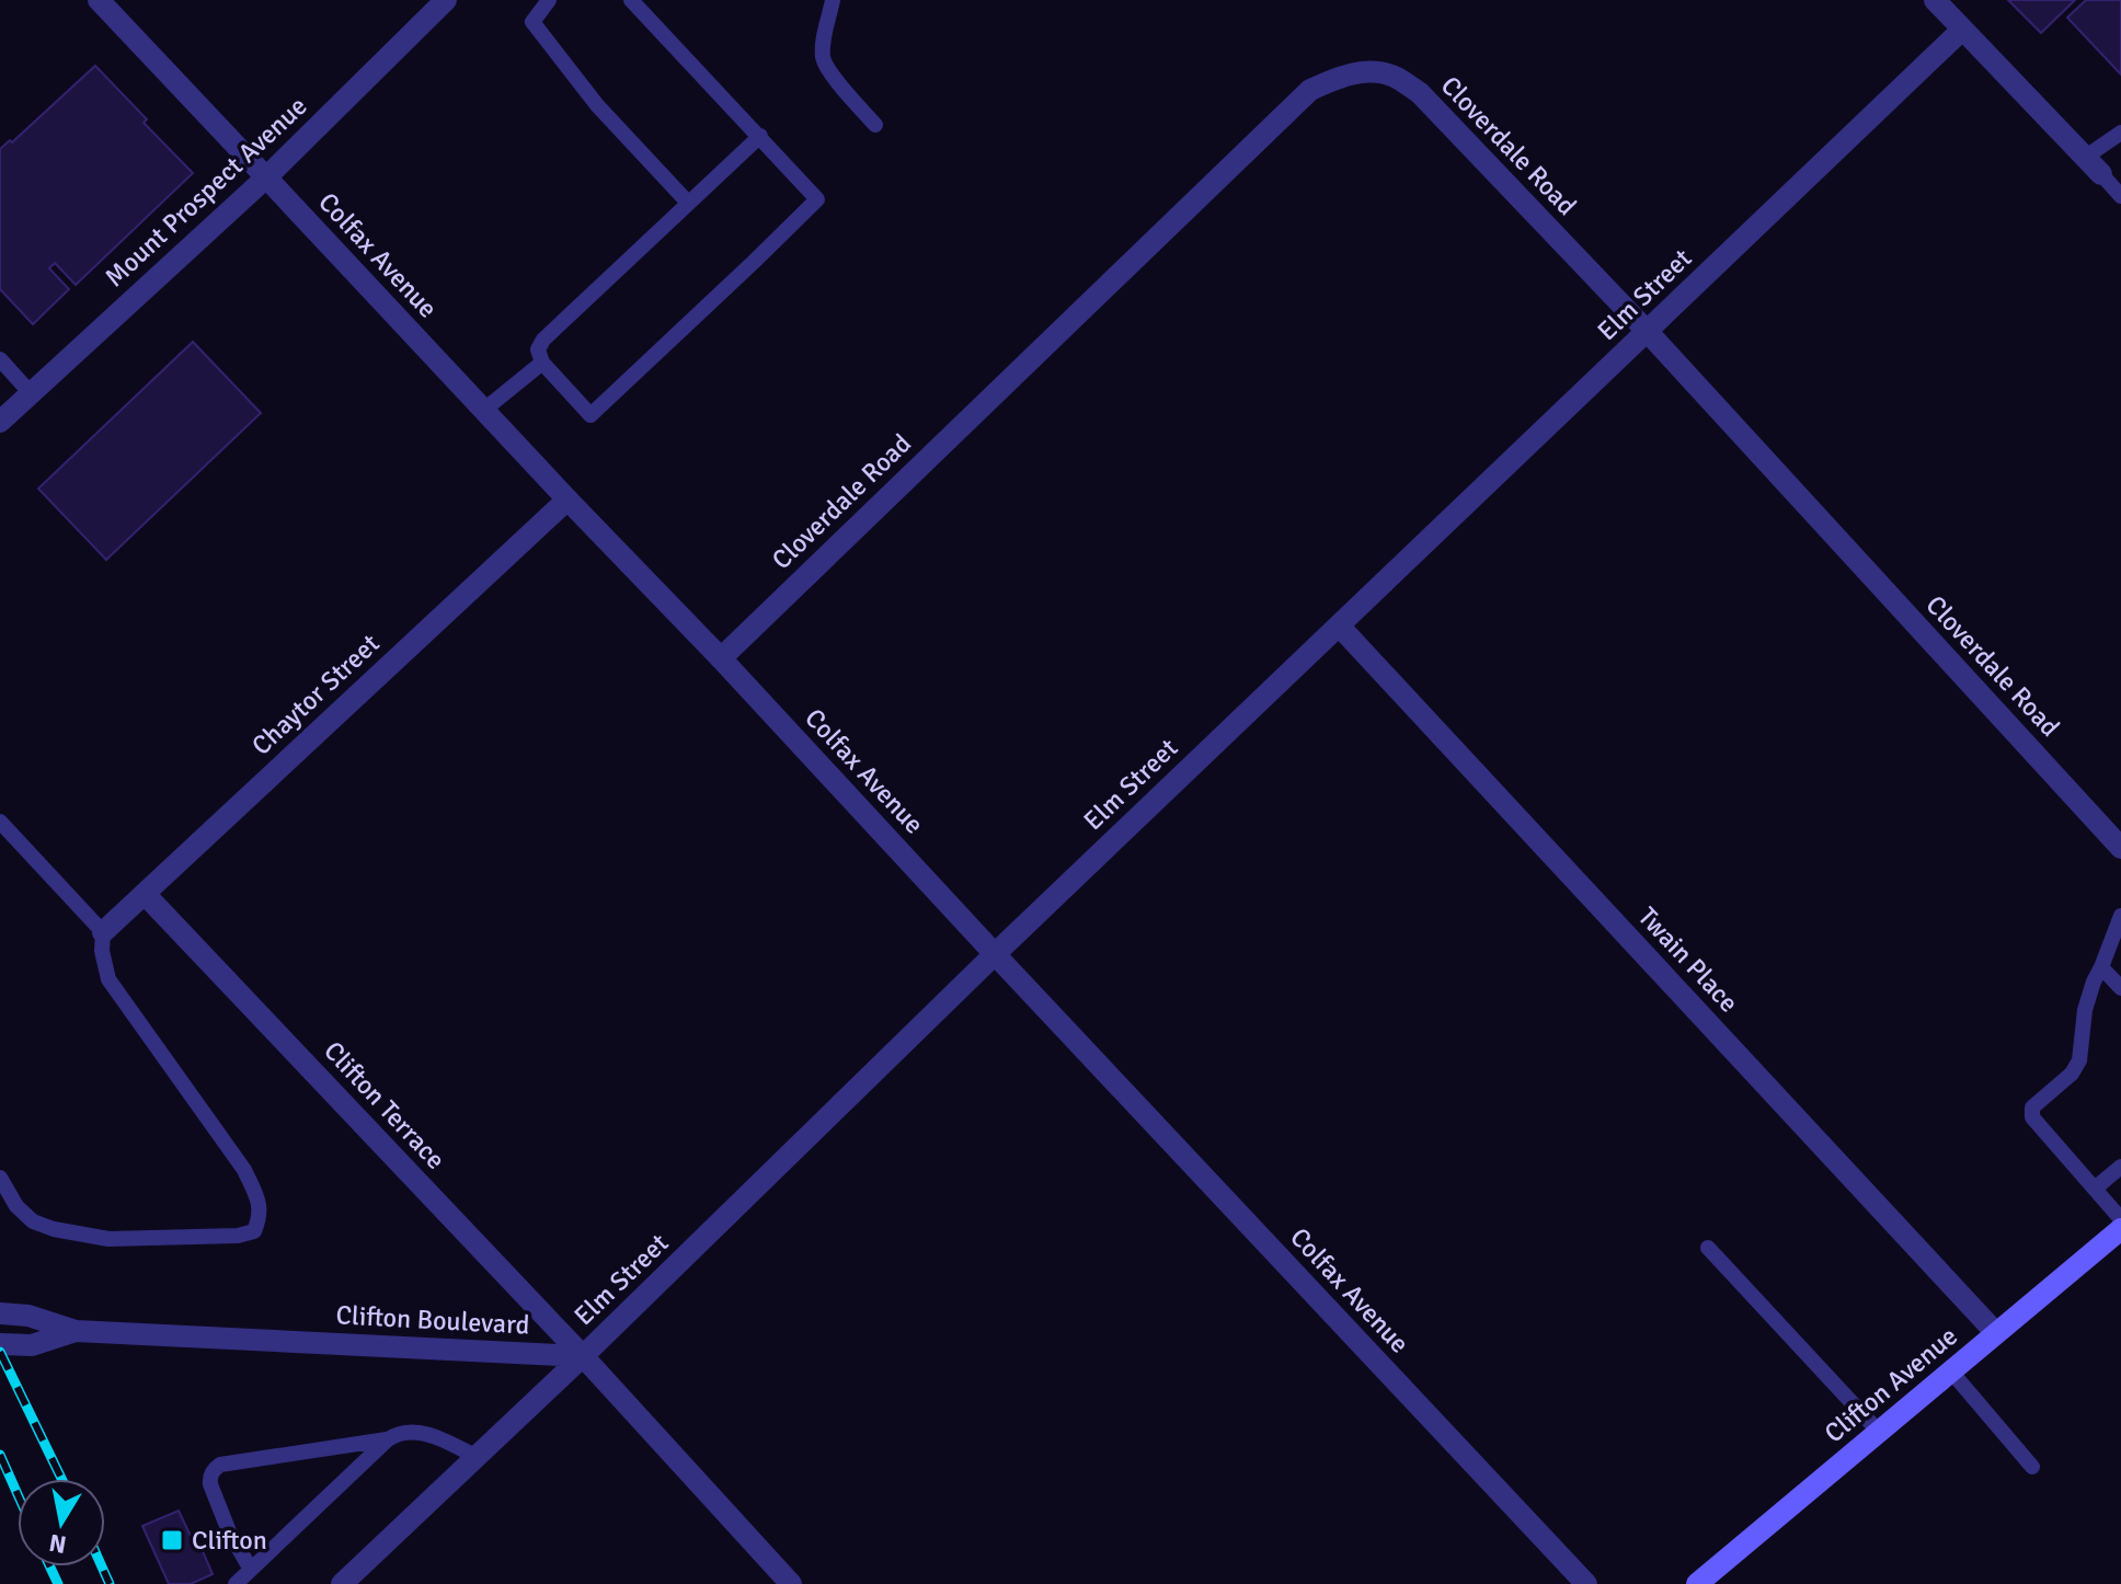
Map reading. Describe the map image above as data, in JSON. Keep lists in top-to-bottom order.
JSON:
{
  "streets": {
    "main road": ["Clifton Avenue"],
    "street": [
      "Cloverdale Road",
      "Mount Prospect Avenue",
      "Colfax Avenue",
      "Elm Street",
      "Chaytor Street",
      "Twain Place",
      "Clifton Terrace",
      "Clifton Boulevard"
    ]
  },
  "crossings": [
    ["Cloverdale Road", "Colfax Avenue"],
    ["Cloverdale Road", "Elm Street"],
    ["Mount Prospect Avenue", "Colfax Avenue"],
    ["Colfax Avenue", "Elm Street"],
    ["Colfax Avenue", "Chaytor Street"],
    ["Elm Street", "Twain Place"],
    ["Elm Street", "Clifton Terrace"],
    ["Elm Street", "Clifton Boulevard"],
    ["Chaytor Street", "Clifton Terrace"],
    ["Twain Place", "Clifton Avenue"],
    ["Clifton Terrace", "Clifton Boulevard"]
  ],
  "places": {
    "transit": ["Clifton"]
  },
  "north": "bottom"
}
